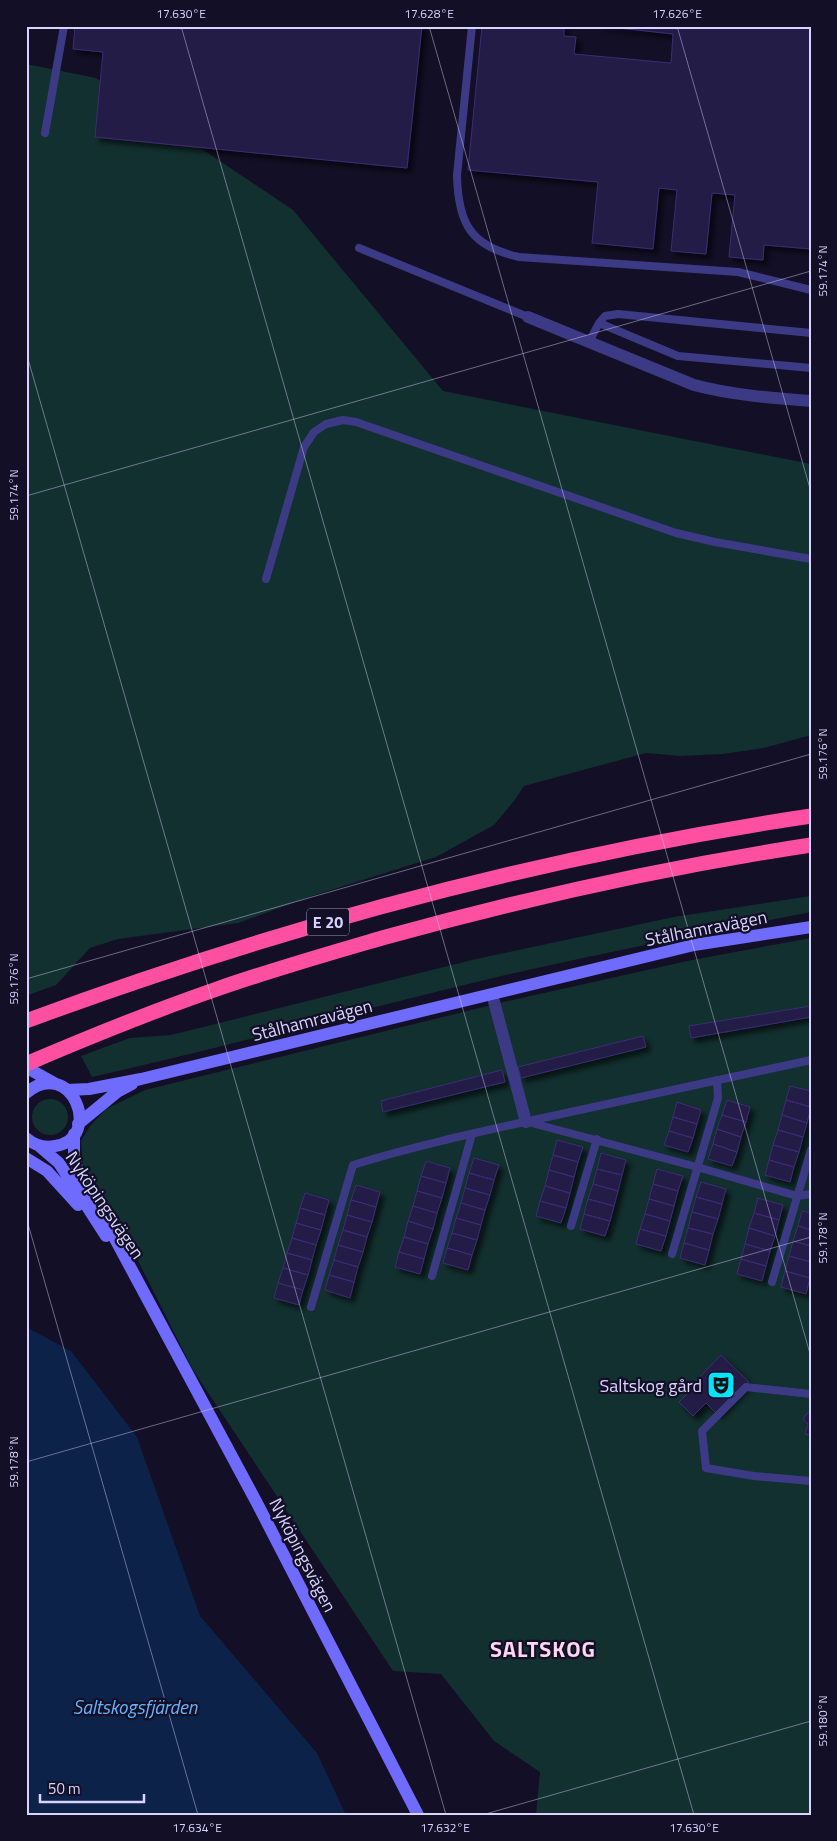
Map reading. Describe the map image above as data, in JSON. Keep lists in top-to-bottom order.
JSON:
{
  "streets": {
    "highway": ["E 20"],
    "main road": ["Stålhamravägen", "Nyköpingsvägen"]
  },
  "crossings": [
    ["Stålhamravägen", "Nyköpingsvägen"]
  ],
  "districts": ["SALTSKOG"],
  "water": ["Saltskogsfjärden"],
  "places": {
    "theatre": ["Saltskog gård"]
  },
  "scale_bar": "50 m",
  "coordinates": [
    "17.630°E",
    "17.628°E",
    "17.626°E",
    "59.174°N",
    "59.176°N",
    "59.178°N",
    "59.180°N",
    "17.634°E",
    "17.632°E"
  ]
}
